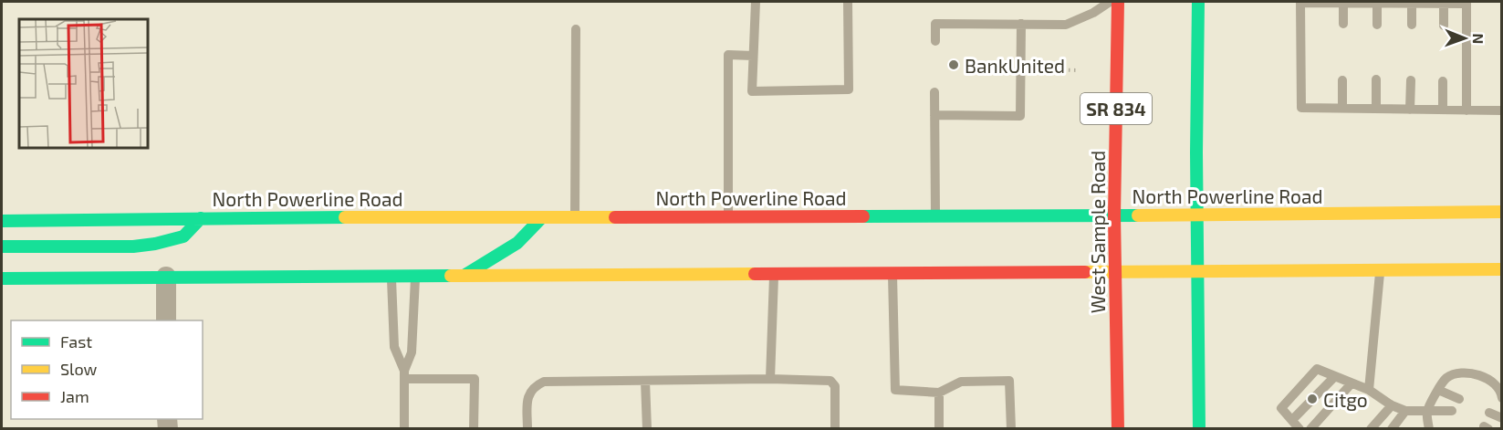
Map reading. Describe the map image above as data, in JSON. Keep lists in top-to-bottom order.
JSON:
{
  "streets": {
    "main road": ["SR 834", "North Powerline Road", "West Sample Road"]
  },
  "crossings": [
    ["North Powerline Road", "West Sample Road"]
  ],
  "places": ["BankUnited", "Citgo"],
  "legend": ["Fast", "Slow", "Jam"],
  "north": "right"
}
